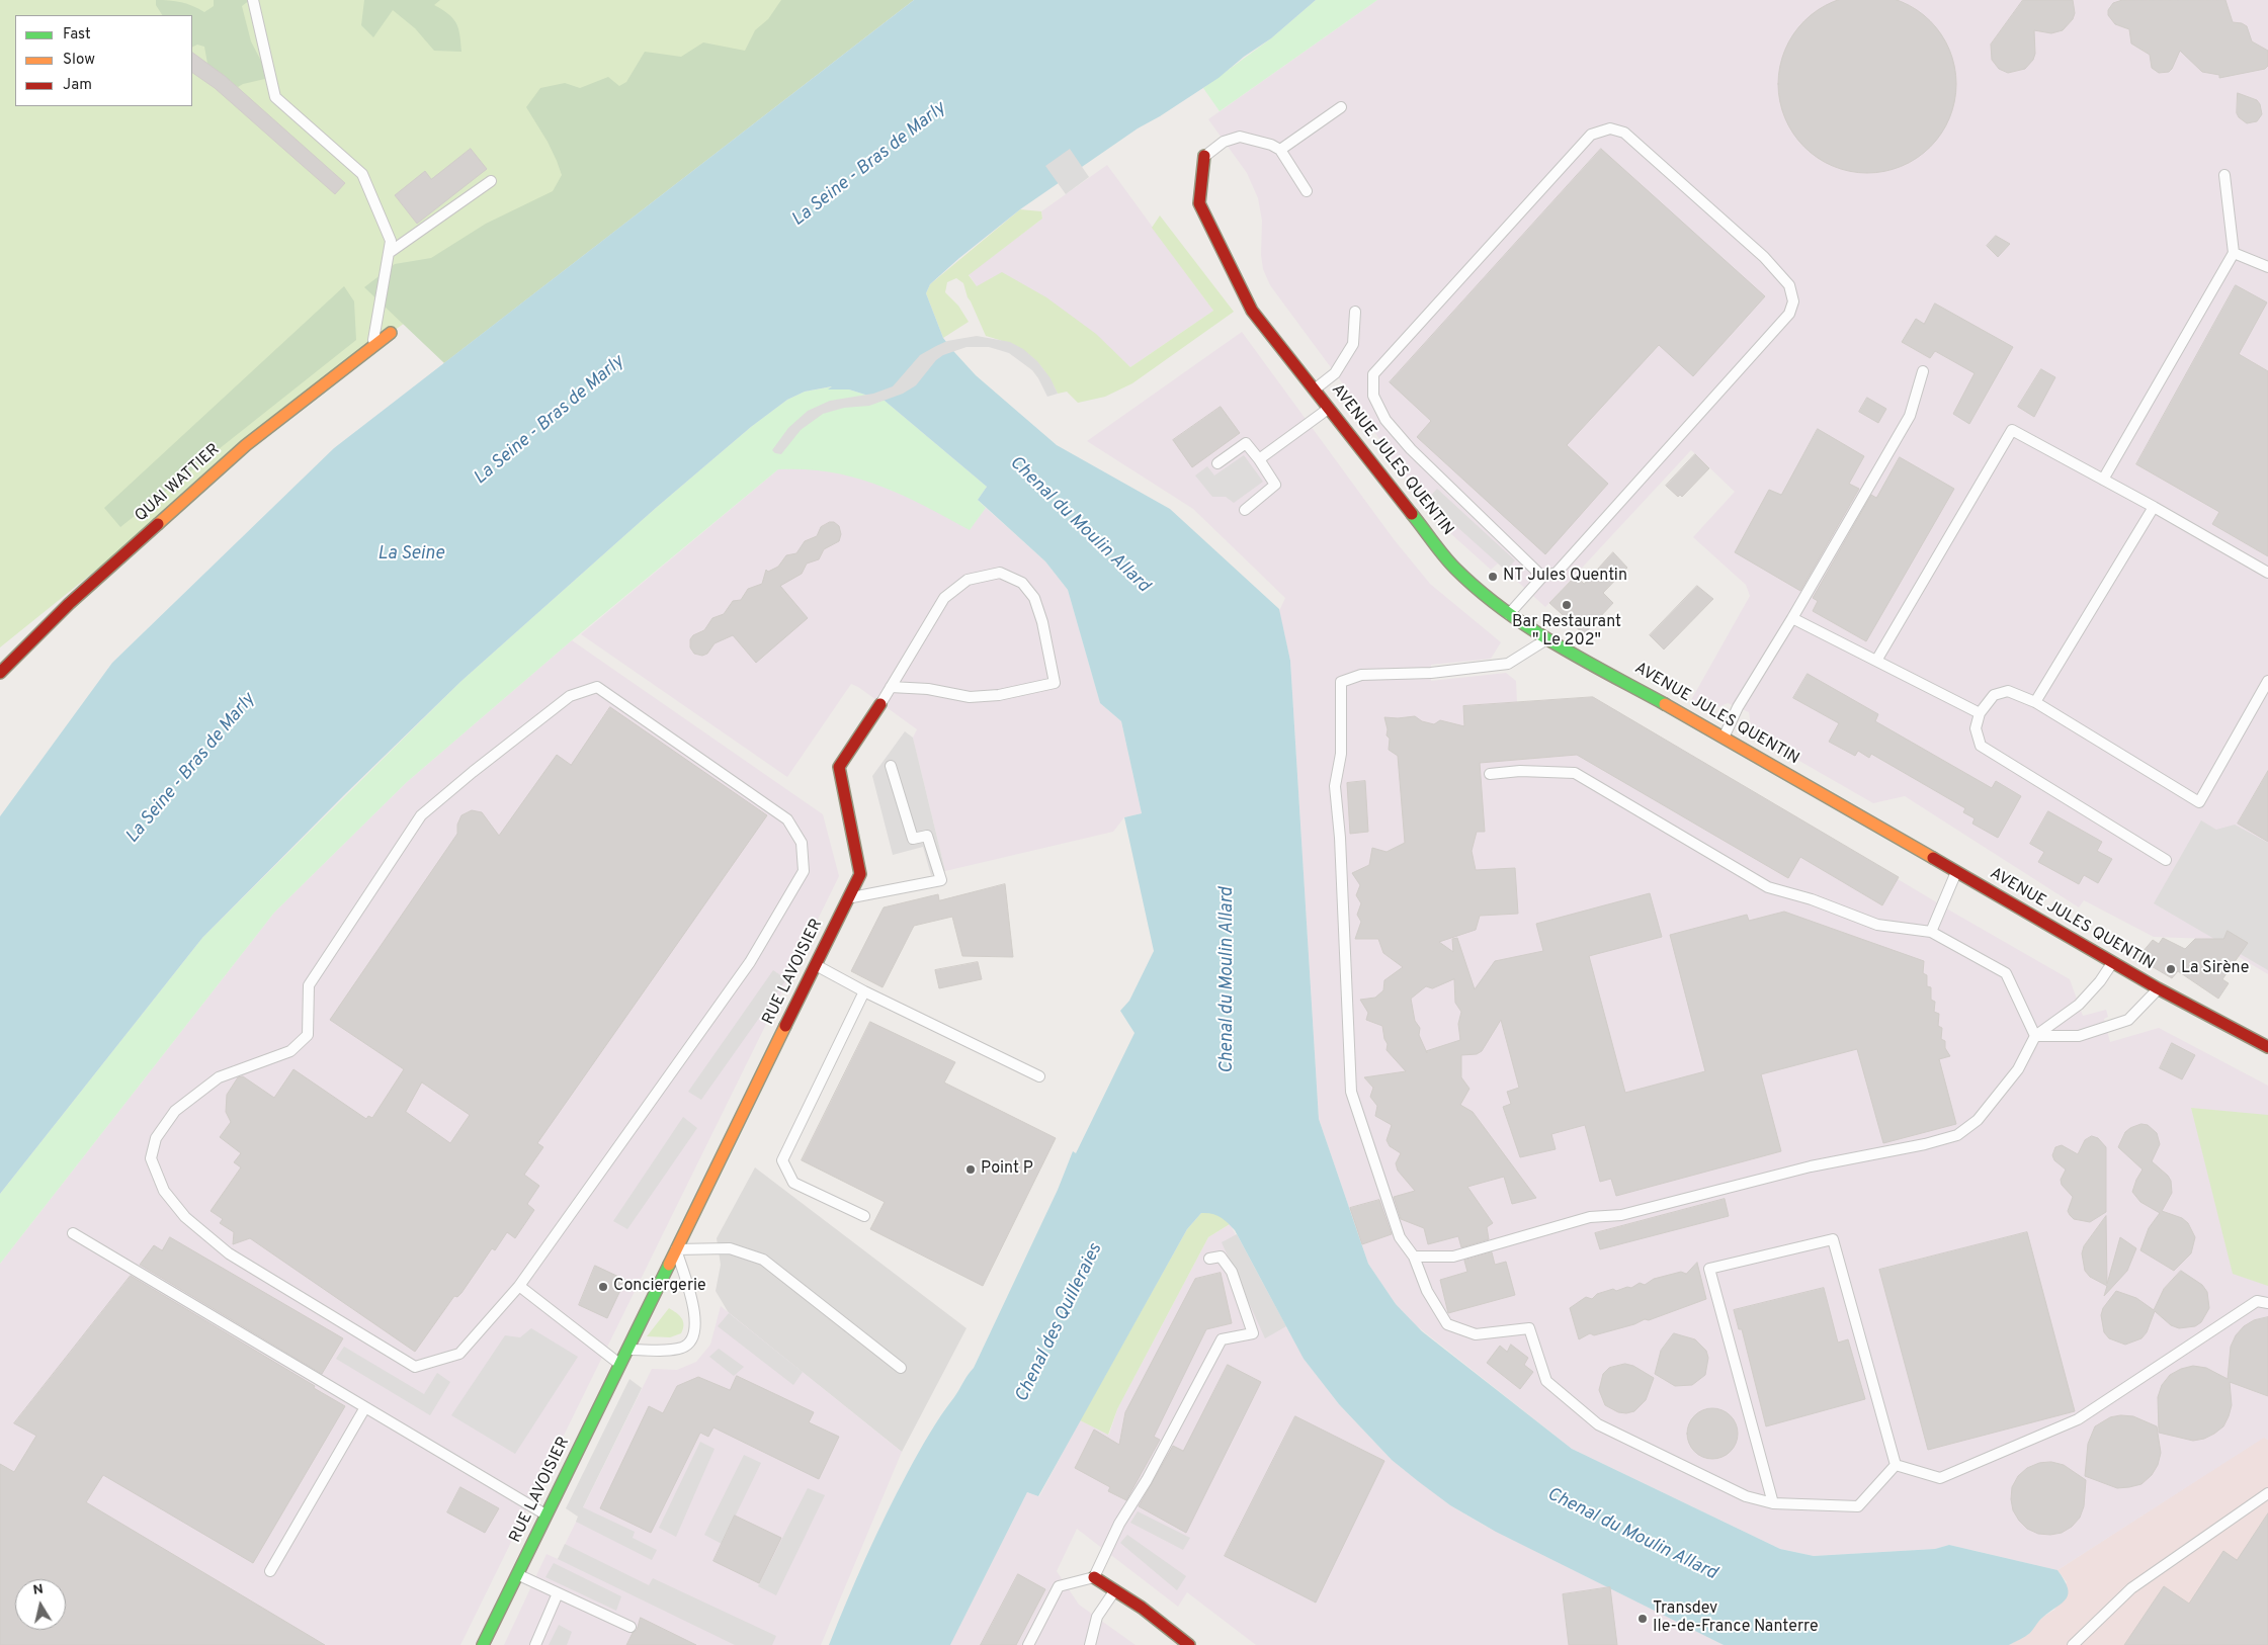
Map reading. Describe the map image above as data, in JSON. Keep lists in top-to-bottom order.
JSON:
{
  "streets": {
    "street": ["AVENUE JULES QUENTIN", "QUAI WATTIER", "RUE LAVOISIER"]
  },
  "water": [
    "La Seine - Bras de Marly",
    "Chenal du Moulin Allard",
    "La Seine",
    "Chenal des Quilleraies"
  ],
  "places": [
    "NT Jules Quentin",
    "Bar Restaurant \" Le 202\"",
    "La Sirène",
    "Point P",
    "Conciergerie",
    "Transdev Ile-de-France Nanterre"
  ],
  "legend": ["Fast", "Slow", "Jam"],
  "north": "top"
}
